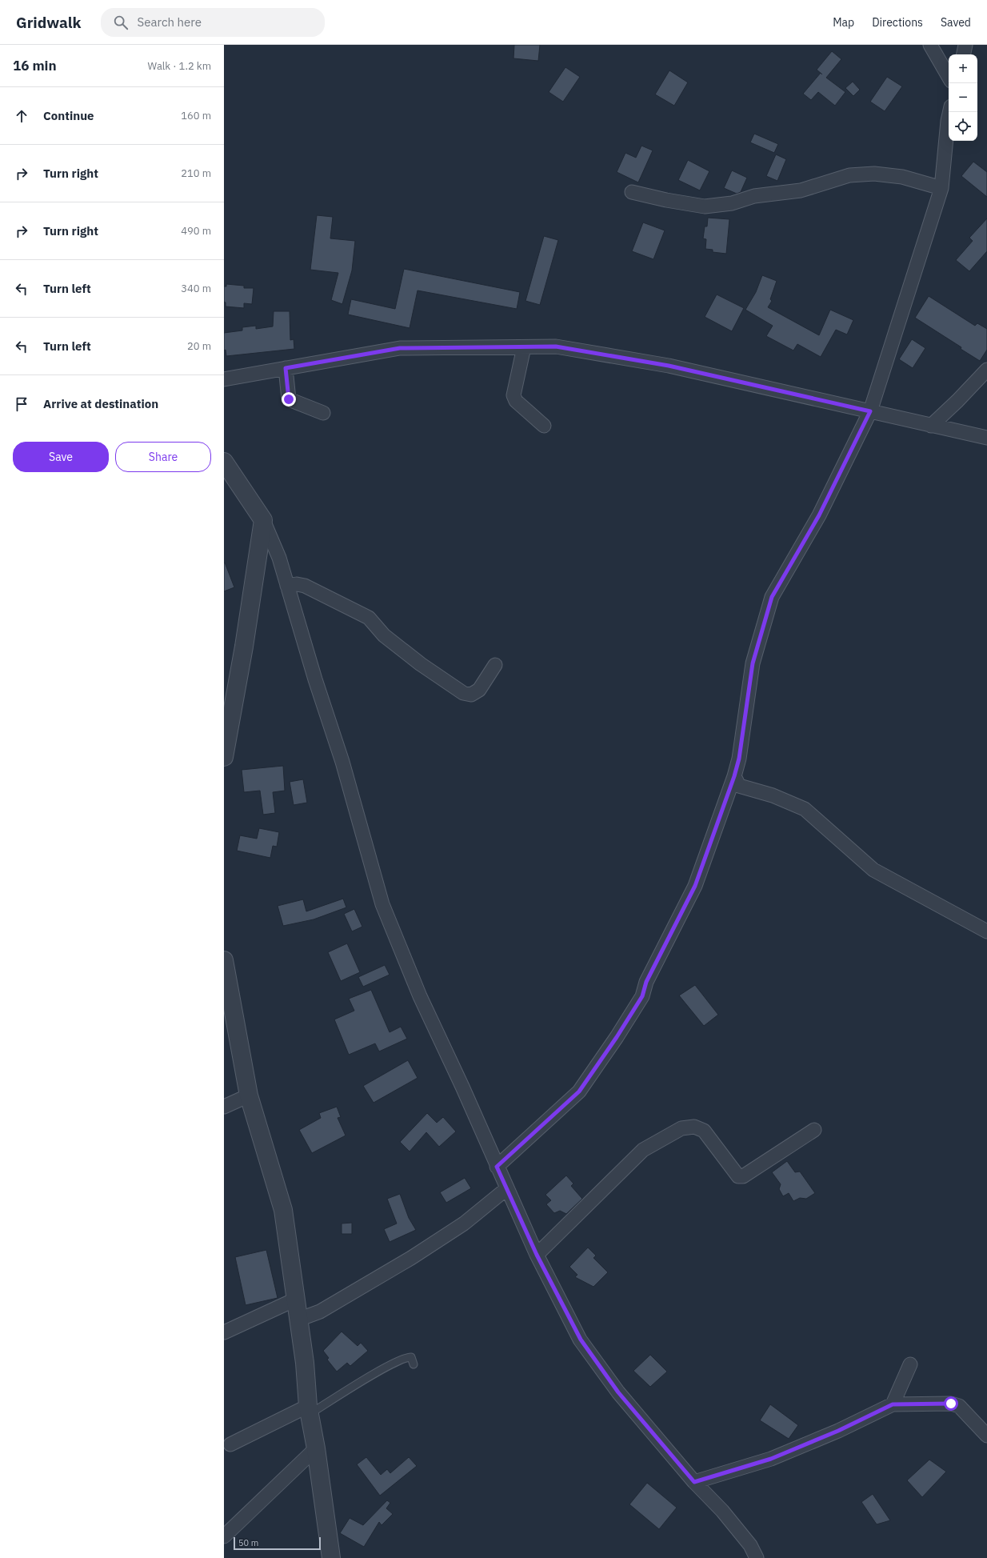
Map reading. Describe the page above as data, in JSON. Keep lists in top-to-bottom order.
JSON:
{
  "scale_bar": "50 m",
  "page": {
    "header": "Gridwalk",
    "search": "Search here",
    "nav": ["Map", "Directions", "Saved"],
    "heading": ["16 min", "Walk · 1.2 km"],
    "map_buttons": ["+", "−"],
    "list": [
      ["Continue", "160 m"],
      ["Turn right", "210 m"],
      ["Turn right", "490 m"],
      ["Turn left", "340 m"],
      ["Turn left", "20 m"],
      "Arrive at destination"
    ],
    "buttons": ["Save", "Share"],
    "scale": "50 m"
  }
}
